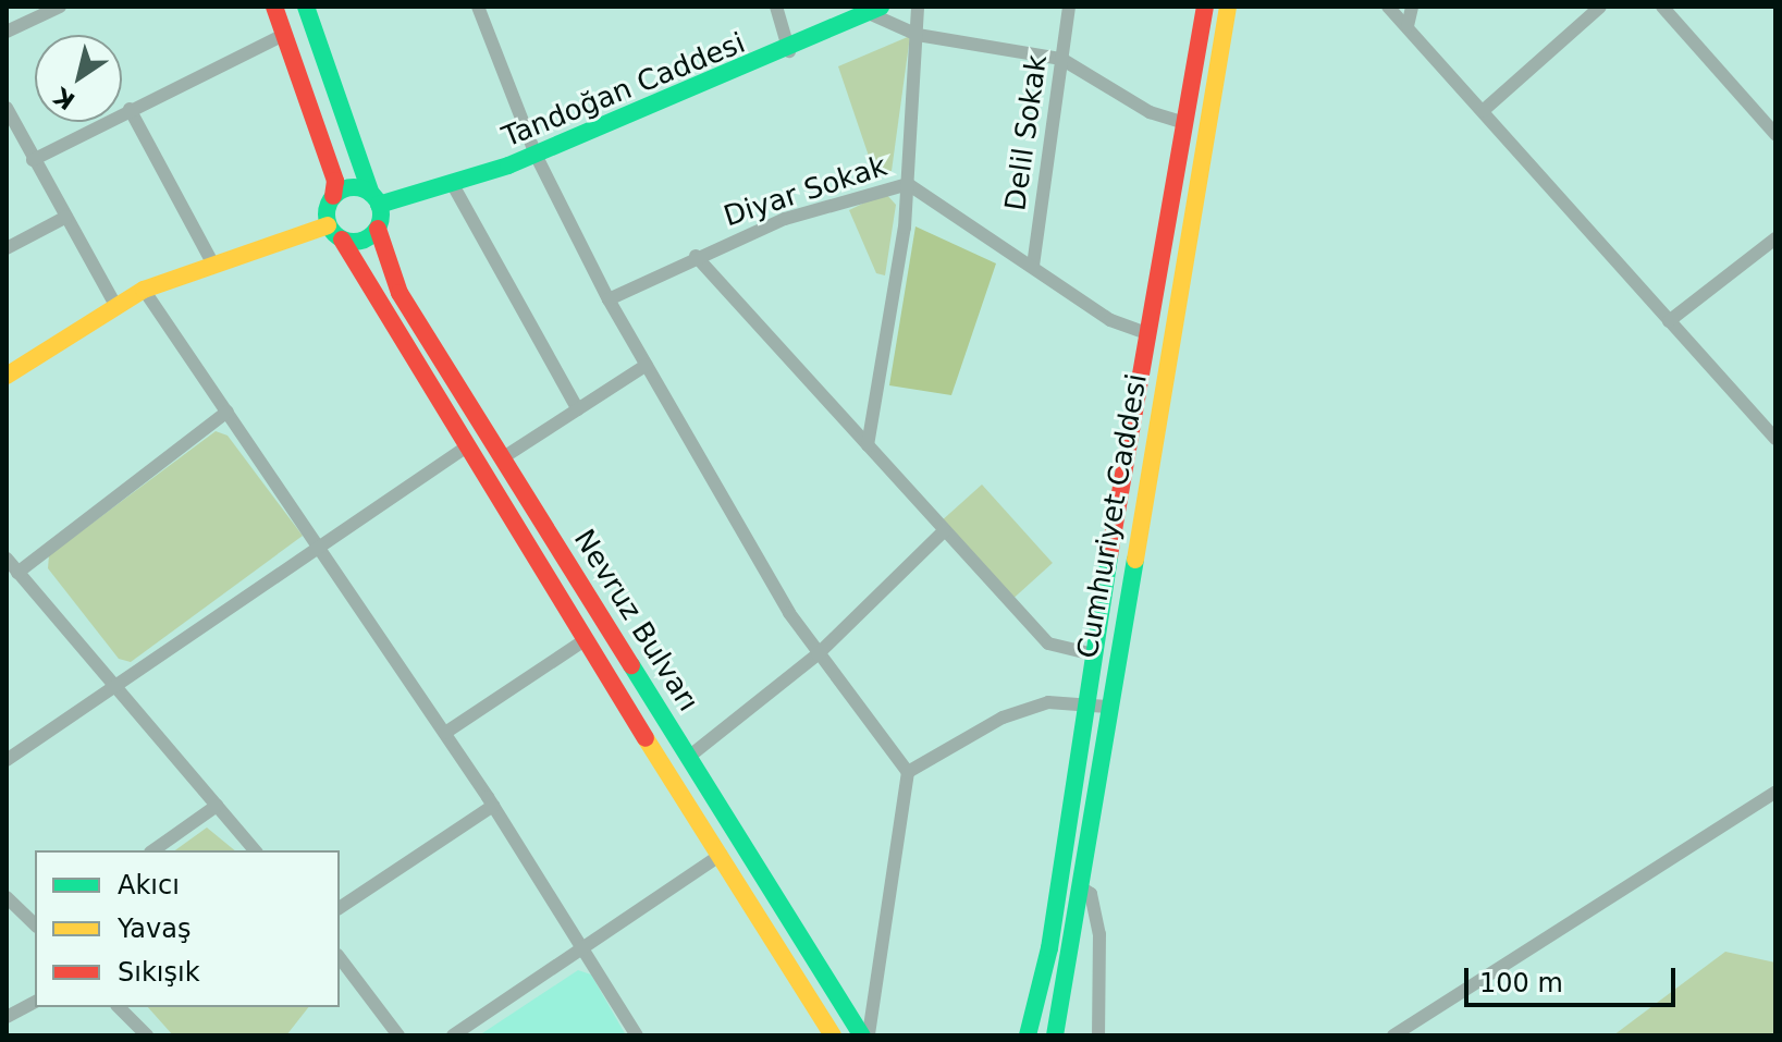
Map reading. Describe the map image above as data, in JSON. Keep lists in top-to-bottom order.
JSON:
{
  "streets": {
    "main road": ["Tandoğan Caddesi", "Cumhuriyet Caddesi", "Nevruz Bulvarı"],
    "street": ["Delil Sokak", "Diyar Sokak"]
  },
  "crossings": [
    ["Tandoğan Caddesi", "Nevruz Bulvarı"],
    ["Delil Sokak", "Diyar Sokak"]
  ],
  "legend": ["Akıcı", "Yavaş", "Sıkışık"],
  "scale_bar": "100 m",
  "north": "bottom left"
}
